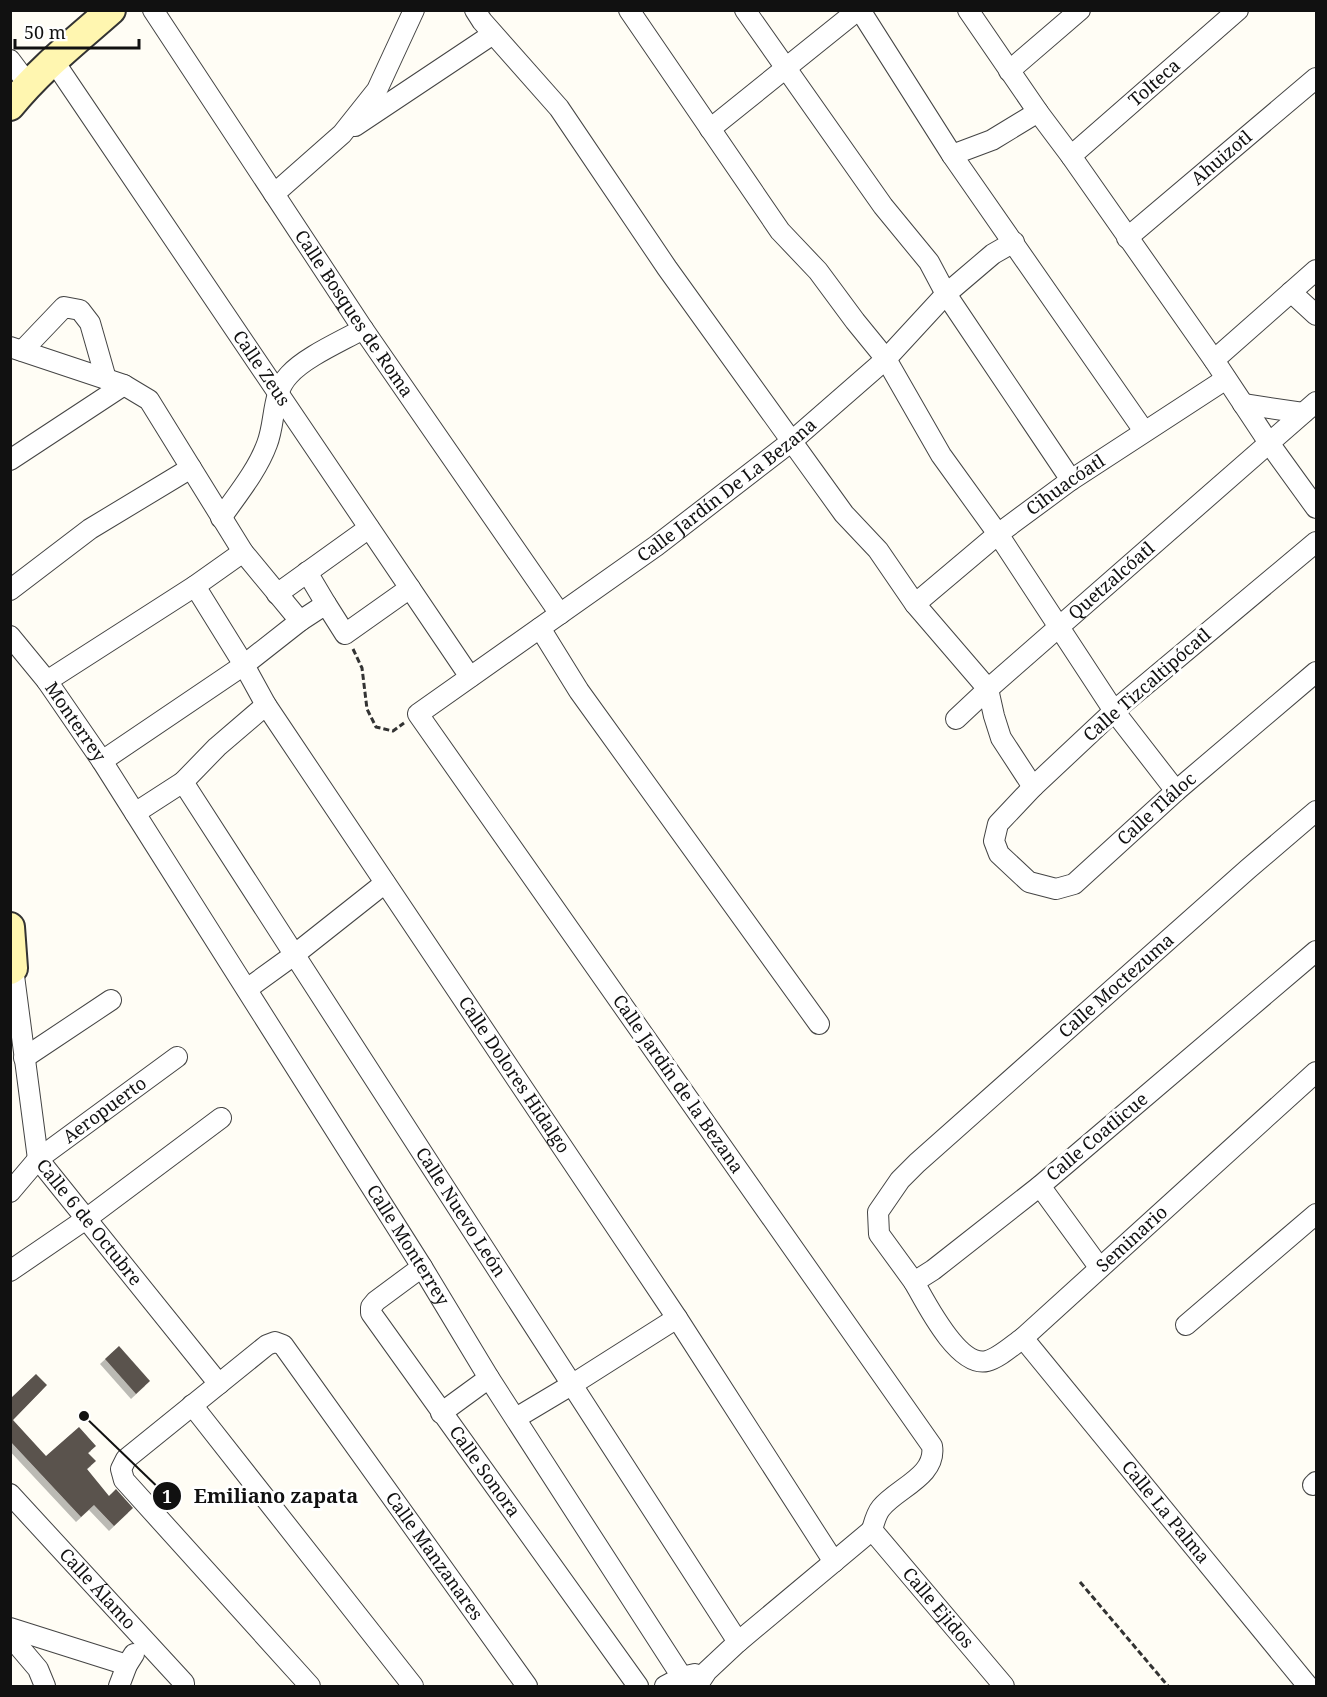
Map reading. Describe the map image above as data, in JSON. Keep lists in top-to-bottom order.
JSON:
{
  "streets": {
    "street": [
      "Tolteca",
      "Ahuizotl",
      "Calle Bosques de Roma",
      "Calle Zeus",
      "Cihuacóatl",
      "Calle Jardín De La Bezana",
      "Quetzalcóatl",
      "Calle Tizcaltipócatl",
      "Monterrey",
      "Calle Tláloc",
      "Calle Moctezuma",
      "Calle Dolores Hidalgo",
      "Calle Jardín de la Bezana",
      "Aeropuerto",
      "Calle Coatlicue",
      "Calle Nuevo León",
      "Calle 6 de Octubre",
      "Seminario",
      "Calle Monterrey",
      "Calle Sonora",
      "Calle La Palma",
      "Calle Manzanares",
      "Calle Álamo",
      "Calle Ejidos"
    ]
  },
  "crossings": [
    ["Calle Bosques de Roma", "Calle Jardín De La Bezana"],
    ["Calle Zeus", "Calle Jardín De La Bezana"],
    ["Calle Jardín De La Bezana", "Calle Jardín de la Bezana"],
    ["Calle Tizcaltipócatl", "Calle Tláloc"],
    ["Monterrey", "Calle Monterrey"],
    ["Calle Moctezuma", "Calle Coatlicue"],
    ["Calle Moctezuma", "Seminario"],
    ["Calle Jardín de la Bezana", "Calle Ejidos"],
    ["Aeropuerto", "Calle 6 de Octubre"],
    ["Calle Coatlicue", "Seminario"],
    ["Calle 6 de Octubre", "Calle Manzanares"],
    ["Seminario", "Calle La Palma"],
    ["Calle Monterrey", "Calle Sonora"]
  ],
  "places": ["Emiliano zapata"],
  "scale_bar": "50 m"
}
